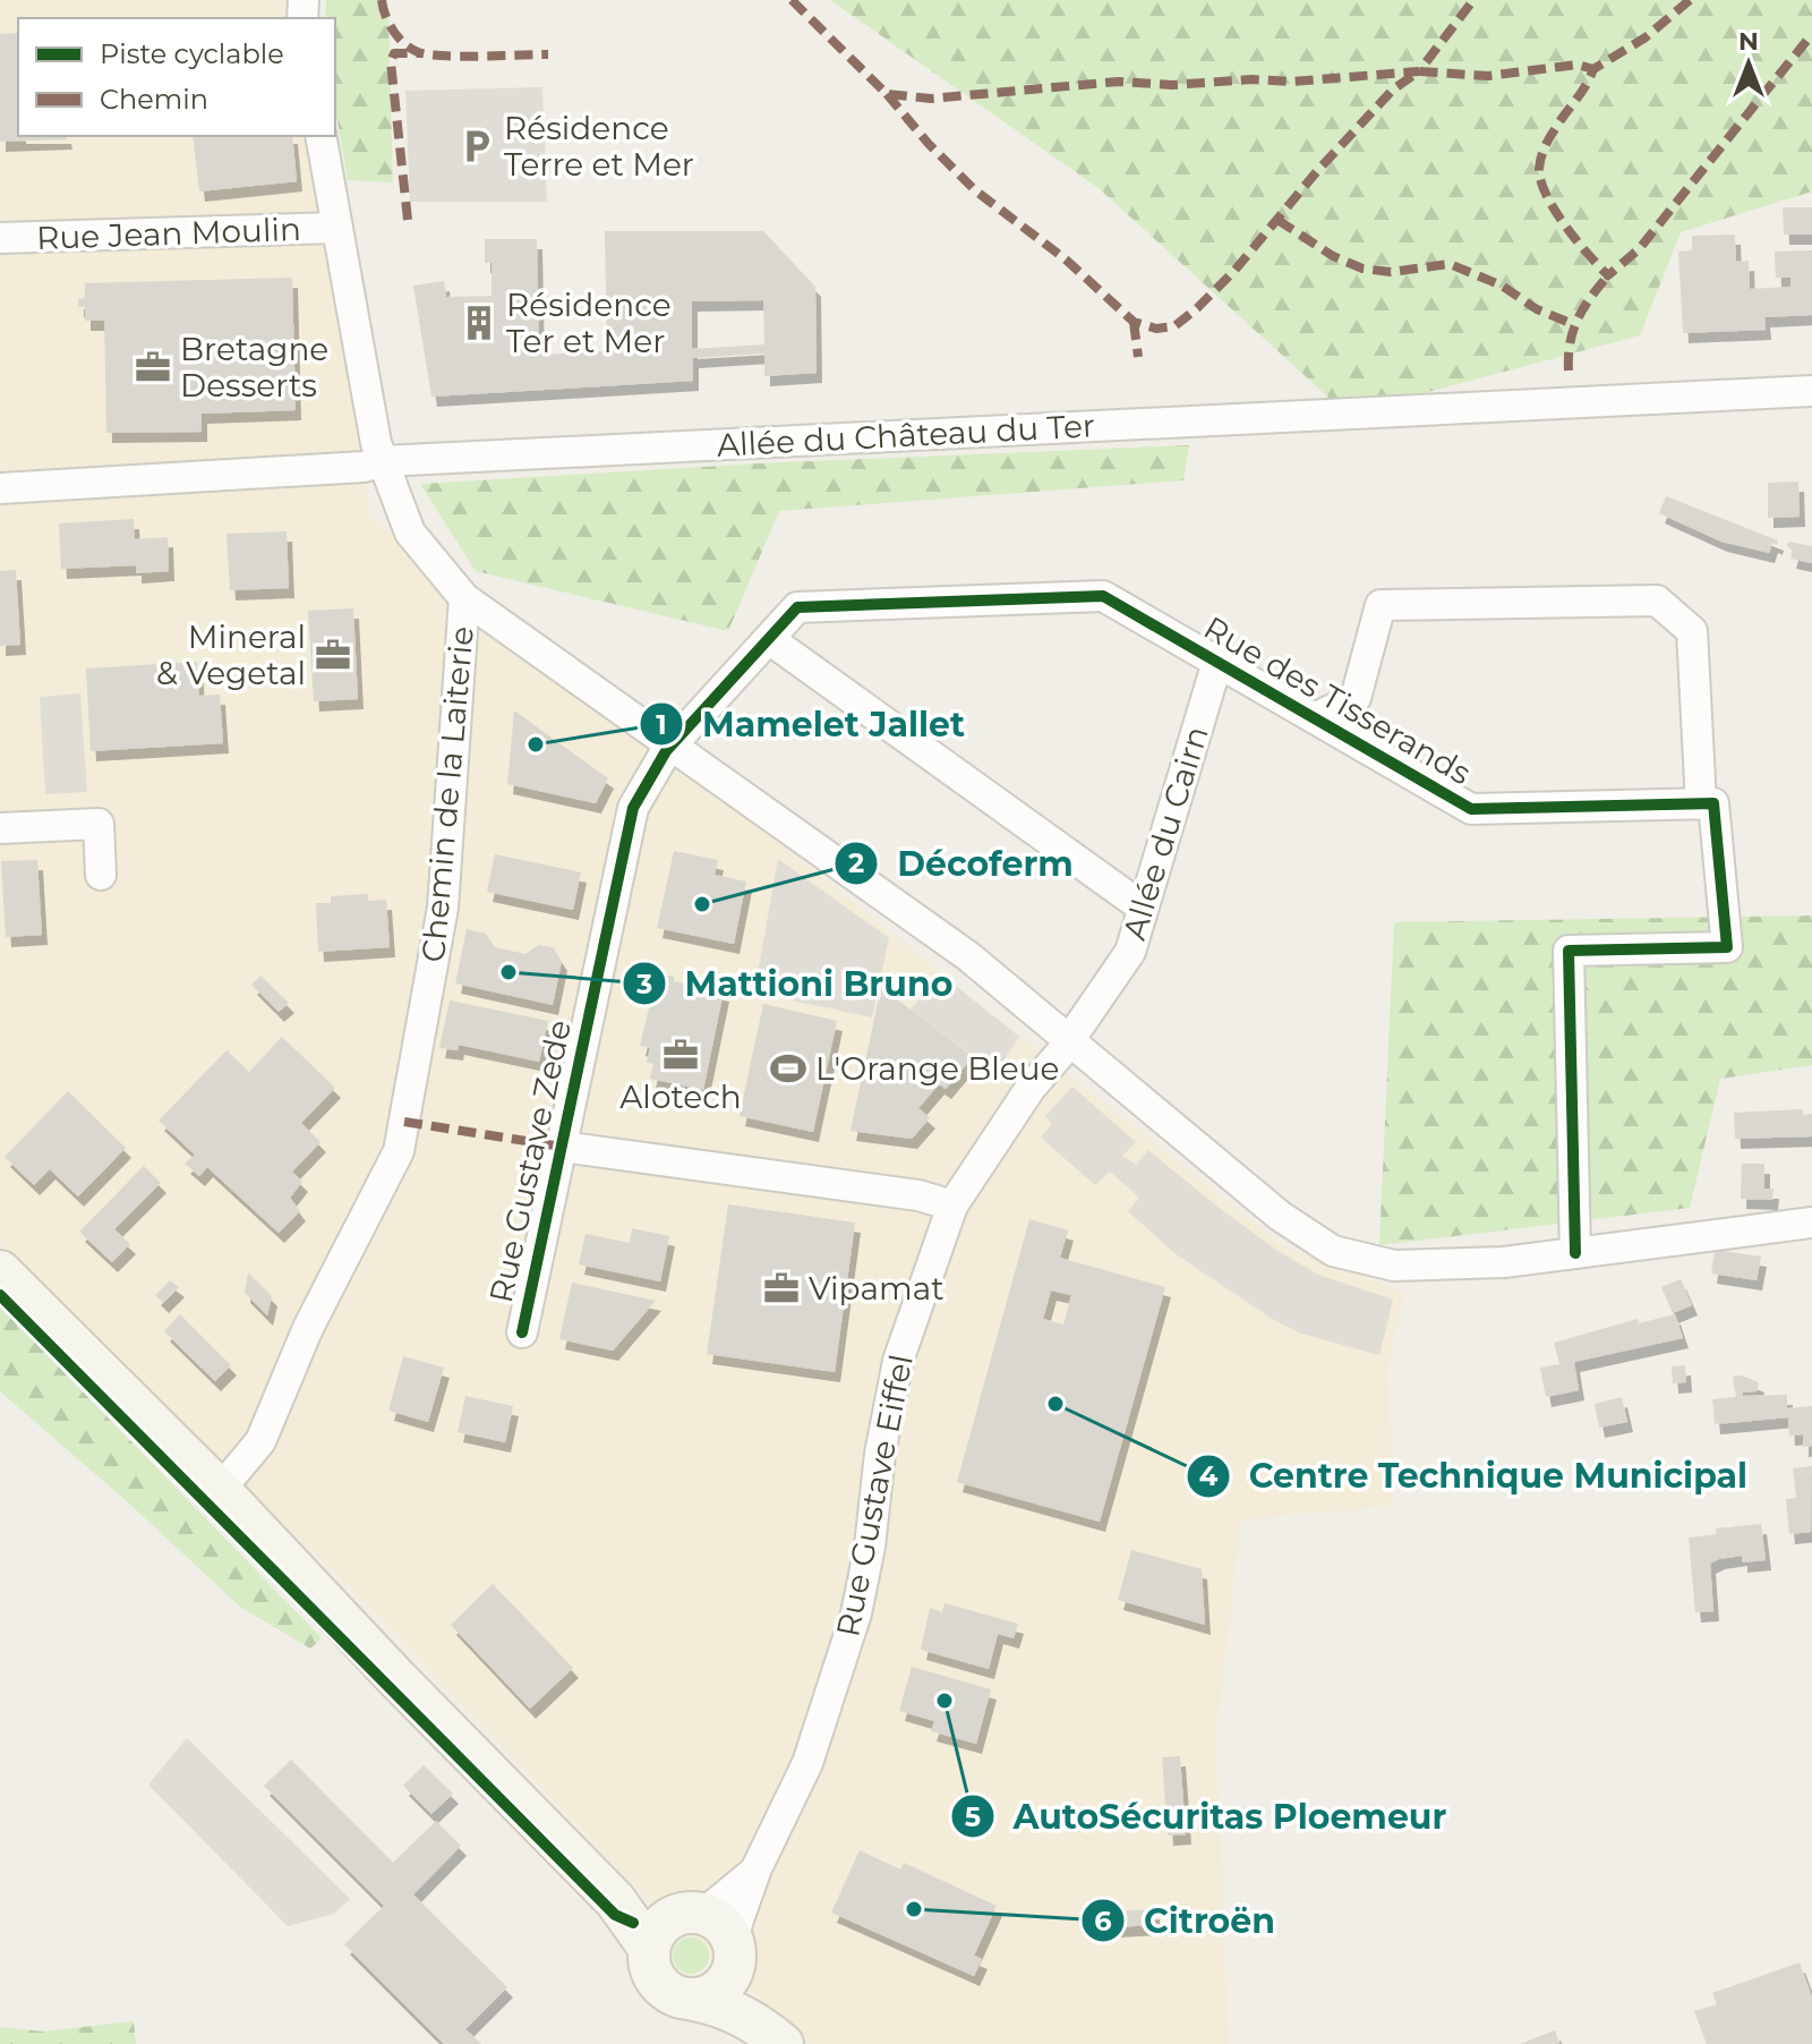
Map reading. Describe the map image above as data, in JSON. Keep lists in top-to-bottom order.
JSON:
{
  "streets": {
    "street": [
      "Rue Jean Moulin",
      "Allée du Château du Ter",
      "Rue des Tisserands",
      "Chemin de la Laiterie",
      "Allée du Cairn",
      "Rue Gustave Zede",
      "Rue Gustave Eiffel"
    ]
  },
  "crossings": [
    ["Rue Jean Moulin", "Chemin de la Laiterie"],
    ["Allée du Château du Ter", "Chemin de la Laiterie"],
    ["Rue des Tisserands", "Allée du Cairn"],
    ["Rue des Tisserands", "Rue Gustave Zede"],
    ["Allée du Cairn", "Rue Gustave Eiffel"]
  ],
  "places": {
    "parking": ["Résidence Terre et Mer"],
    "building": ["Résidence Ter et Mer"],
    "office": [
      "Bretagne Desserts",
      "Mineral & Vegetal",
      "Alotech",
      "Vipamat"
    ],
    "other": [
      "Mamelet Jallet",
      "Décoferm",
      "Mattioni Bruno",
      "Centre Technique Municipal",
      "AutoSécuritas Ploemeur",
      "Citroën"
    ],
    "sports": ["L'Orange Bleue"]
  },
  "legend": ["Piste cyclable", "Chemin"],
  "north": "top"
}
